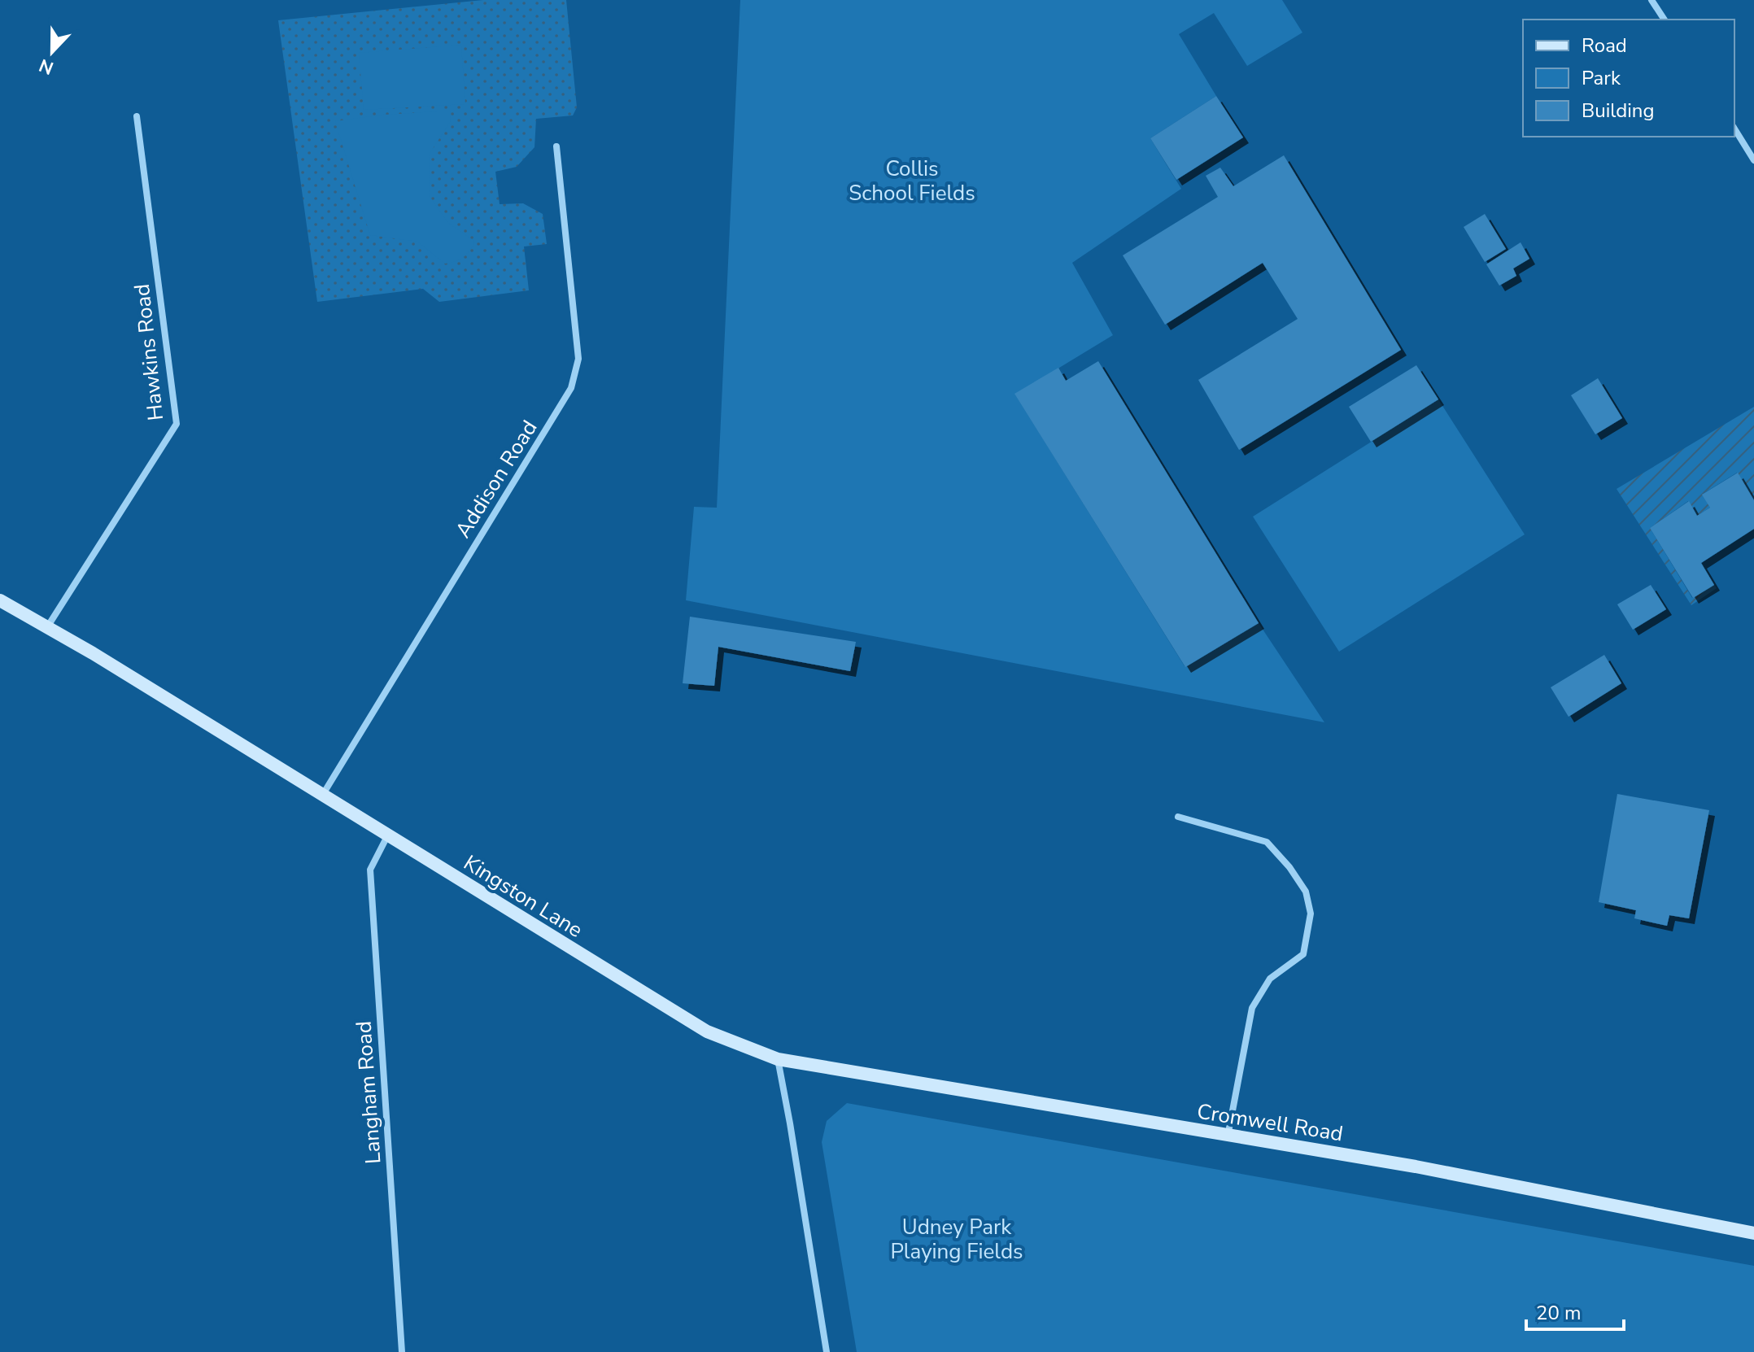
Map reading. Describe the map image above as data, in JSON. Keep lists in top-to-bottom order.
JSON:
{
  "streets": {
    "main road": ["Kingston Lane", "Cromwell Road"],
    "street": ["Hawkins Road", "Addison Road", "Langham Road"]
  },
  "crossings": [
    ["Hawkins Road", "Kingston Lane"],
    ["Addison Road", "Kingston Lane"],
    ["Kingston Lane", "Langham Road"],
    ["Kingston Lane", "Cromwell Road"]
  ],
  "parks": ["Collis School Fields", "Udney Park Playing Fields"],
  "legend": ["Road", "Park", "Building"],
  "scale_bar": "20 m",
  "north": "bottom"
}
